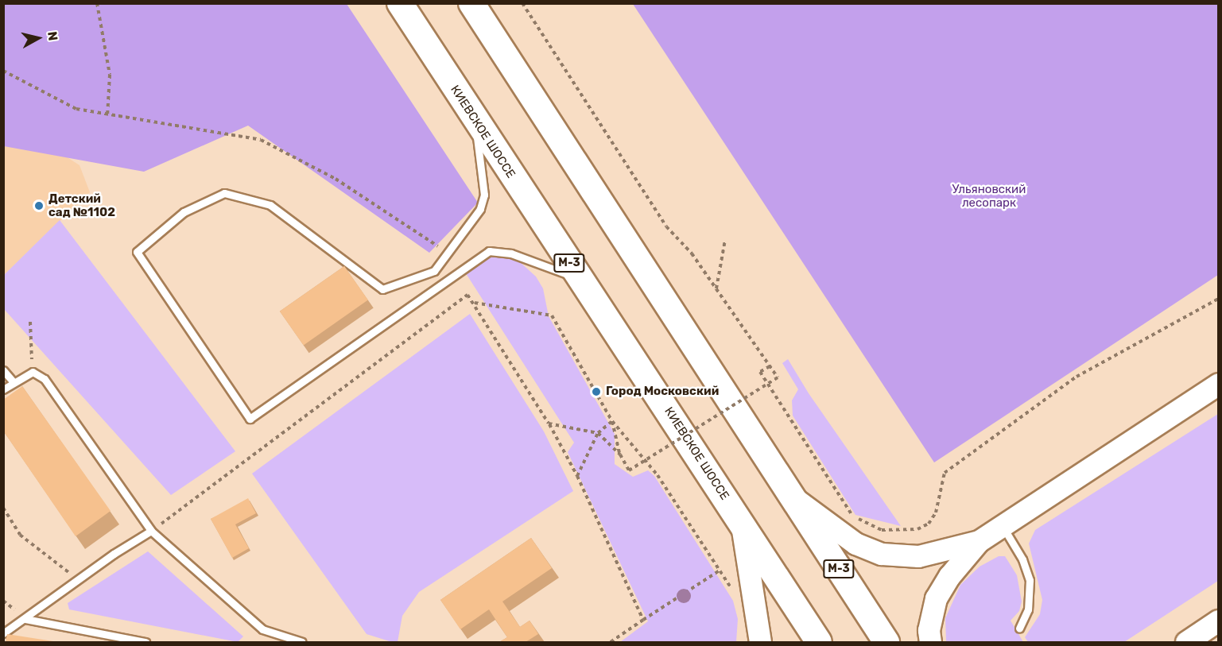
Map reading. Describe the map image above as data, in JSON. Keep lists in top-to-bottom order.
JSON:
{
  "streets": {
    "highway": ["КИЕВСКОЕ ШОССЕ", "М-3"]
  },
  "parks": ["Ульяновский лесопарк"],
  "places": ["Детский сад №1102", "Город Московский"],
  "north": "right"
}
